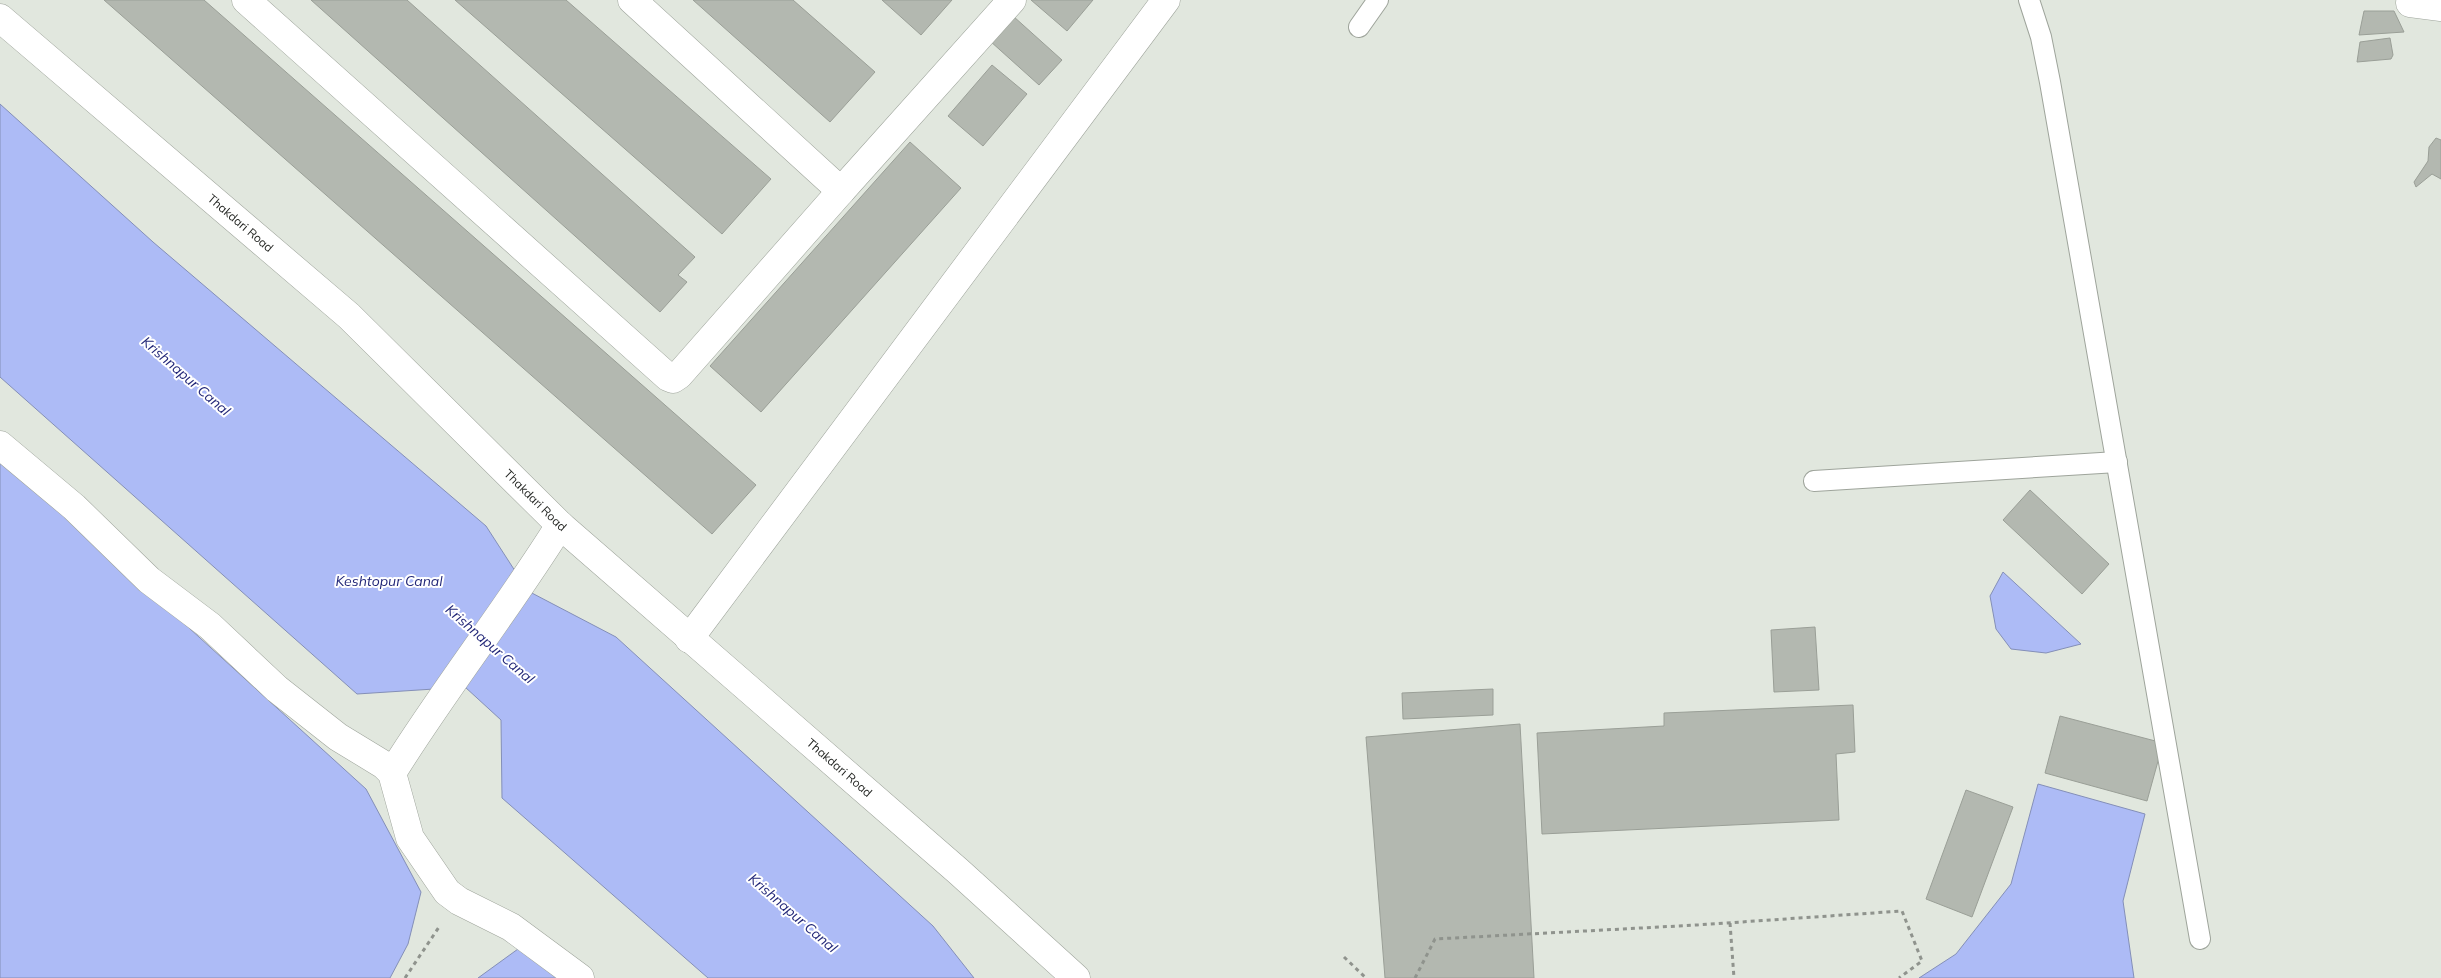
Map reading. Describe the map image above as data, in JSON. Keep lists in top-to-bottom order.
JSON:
{
  "streets": {
    "street": ["Thakdari Road"]
  },
  "water": ["Krishnapur Canal", "Keshtopur Canal"]
}
